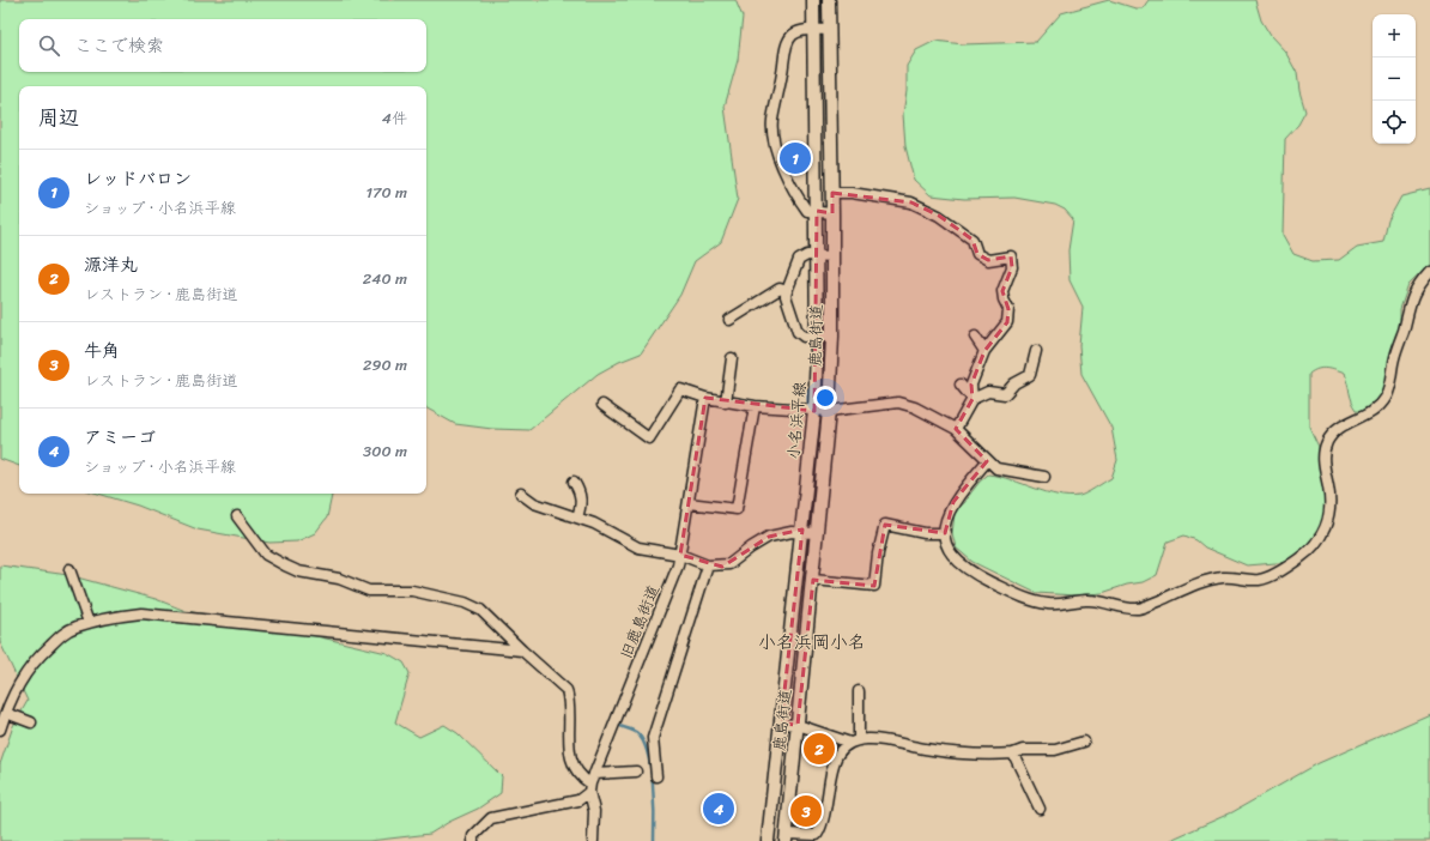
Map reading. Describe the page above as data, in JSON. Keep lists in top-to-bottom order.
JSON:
{
  "streets": {
    "main road": ["鹿島街道", "小名浜平線"],
    "street": ["旧鹿島街道"]
  },
  "districts": ["小名浜岡小名"],
  "page": {
    "map_buttons": ["+", "−"],
    "search": "ここで検索",
    "heading": ["周辺", "4件"],
    "pins": [
      "1",
      "2",
      "4",
      "3"
    ],
    "list": [
      {
        "mark": "1",
        "name": "レッドバロン",
        "note": "ショップ · 小名浜平線",
        "value": "170 m"
      },
      {
        "mark": "2",
        "name": "源洋丸",
        "note": "レストラン · 鹿島街道",
        "value": "240 m"
      },
      {
        "mark": "3",
        "name": "牛角",
        "note": "レストラン · 鹿島街道",
        "value": "290 m"
      },
      {
        "mark": "4",
        "name": "アミーゴ",
        "note": "ショップ · 小名浜平線",
        "value": "300 m"
      }
    ]
  }
}
